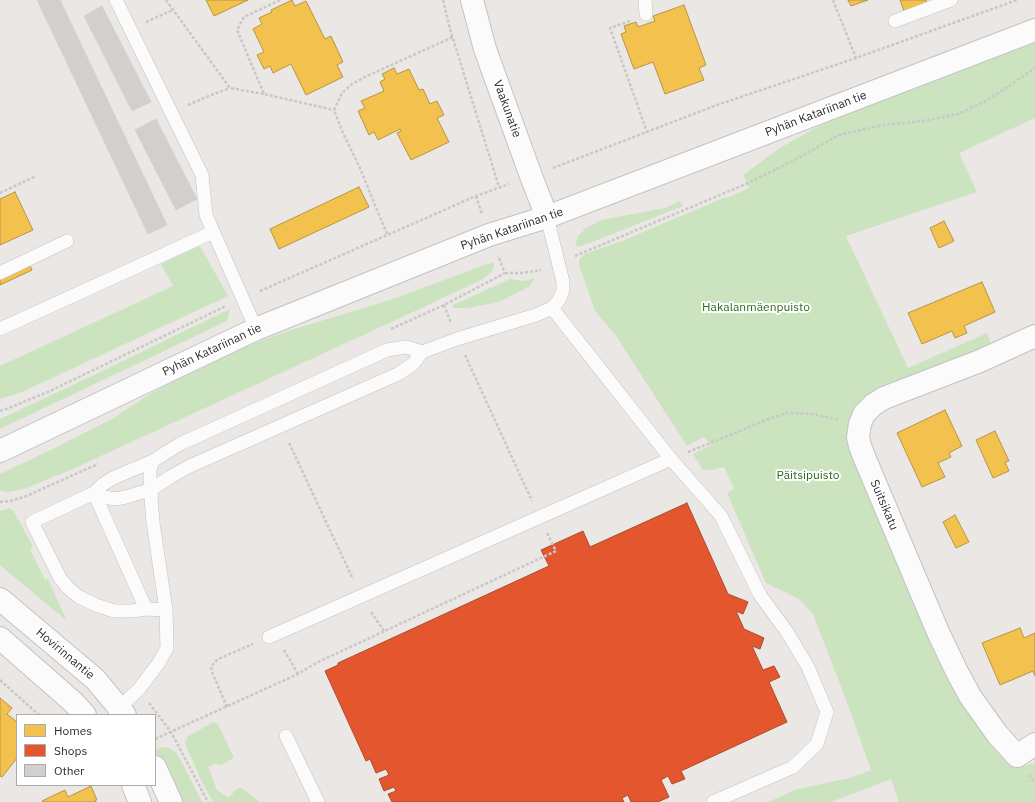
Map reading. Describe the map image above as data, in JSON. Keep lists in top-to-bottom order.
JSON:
{
  "streets": {
    "street": [
      "Vaakunatie",
      "Pyhän Katariinan tie",
      "Suitsikatu",
      "Hovirinnantie"
    ]
  },
  "crossings": [
    ["Vaakunatie", "Pyhän Katariinan tie"]
  ],
  "parks": ["Hakalanmäenpuisto", "Päitsipuisto"],
  "legend": ["Homes", "Shops", "Other"]
}
